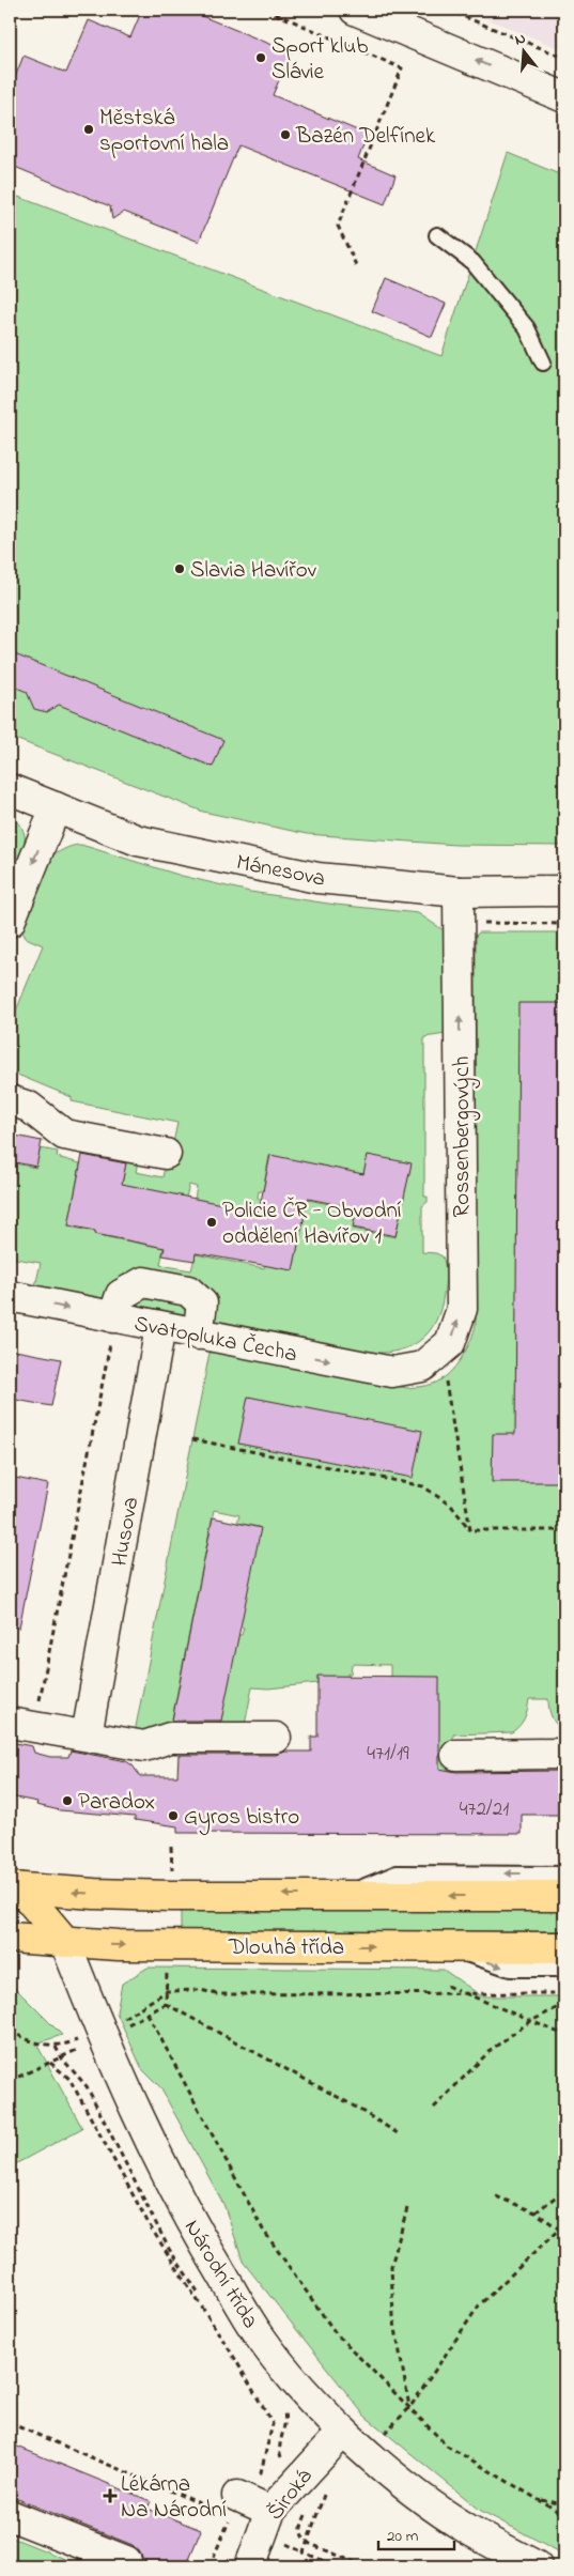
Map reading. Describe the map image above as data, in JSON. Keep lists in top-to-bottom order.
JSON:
{
  "streets": {
    "main road": ["Dlouhá třída", "Národní třída"],
    "street": [
      "Mánesova",
      "Rossenbergových",
      "Svatopluka Čecha",
      "Husova",
      "Široká"
    ]
  },
  "crossings": [
    ["Mánesova", "Rossenbergových"],
    ["Rossenbergových", "Svatopluka Čecha"],
    ["Svatopluka Čecha", "Husova"],
    ["Dlouhá třída", "Národní třída"],
    ["Národní třída", "Široká"]
  ],
  "one_way": ["Rossenbergových"],
  "places": {
    "other": [
      "Sport klub Slávie",
      "Městská sportovní hala",
      "Bazén Delfínek",
      "Slavia Havířov",
      "Policie ČR - Obvodní oddělení Havířov 1",
      "Paradox",
      "Gyros bistro"
    ],
    "health": ["Lékárna Na Národní"]
  },
  "house_numbers": ["471/19", "472/21"],
  "scale_bar": "20 m",
  "north": "top"
}
